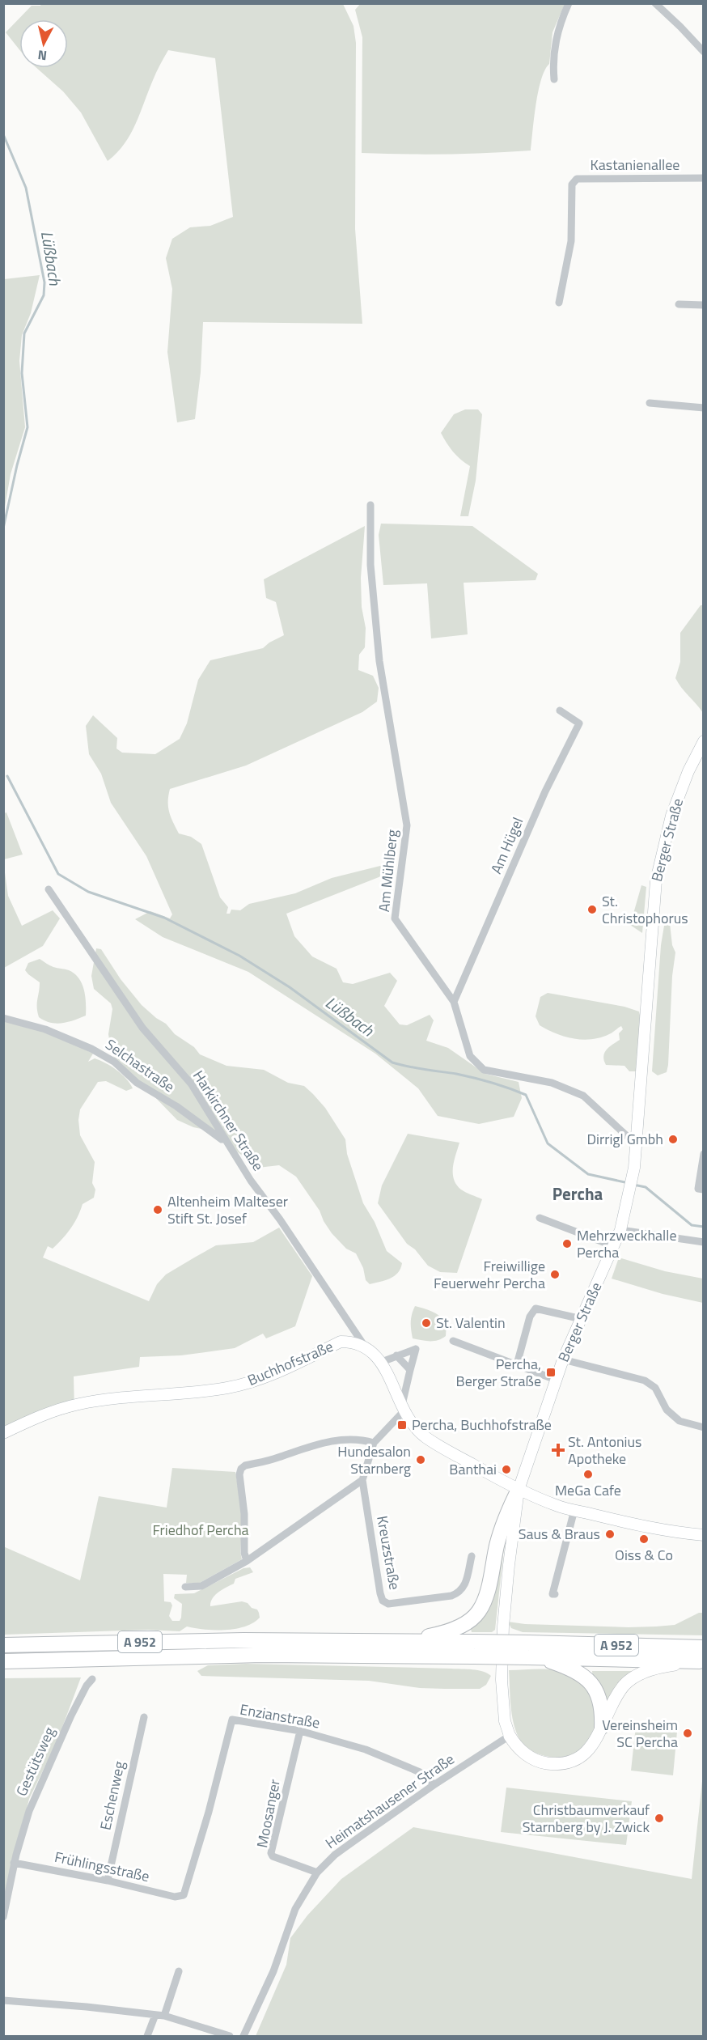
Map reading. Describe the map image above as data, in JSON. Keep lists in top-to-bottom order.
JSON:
{
  "streets": {
    "highway": ["A 952"],
    "main road": ["Berger Straße", "Buchhofstraße"],
    "street": [
      "Kastanienallee",
      "Am Hügel",
      "Am Mühlberg",
      "Selchastraße",
      "Harkirchner Straße",
      "Kreuzstraße",
      "Enzianstraße",
      "Gestütsweg",
      "Eschenweg",
      "Heimatshausener Straße",
      "Moosanger",
      "Frühlingsstraße"
    ]
  },
  "crossings": [
    ["Berger Straße", "Am Mühlberg"],
    ["Berger Straße", "Heimatshausener Straße"],
    ["Am Hügel", "Am Mühlberg"],
    ["Selchastraße", "Harkirchner Straße"],
    ["Harkirchner Straße", "Buchhofstraße"],
    ["Enzianstraße", "Heimatshausener Straße"],
    ["Enzianstraße", "Moosanger"],
    ["Enzianstraße", "Frühlingsstraße"],
    ["Gestütsweg", "Frühlingsstraße"],
    ["Eschenweg", "Frühlingsstraße"],
    ["Heimatshausener Straße", "Moosanger"]
  ],
  "districts": ["Percha"],
  "water": ["Lüßbach"],
  "parks": ["Friedhof Percha"],
  "places": {
    "other": [
      "St. Christophorus",
      "Dirrigl Gmbh",
      "Altenheim Malteser Stift St. Josef",
      "Mehrzweckhalle Percha",
      "Freiwillige Feuerwehr Percha",
      "St. Valentin",
      "Hundesalon Starnberg",
      "Banthai",
      "MeGa Cafe",
      "Saus & Braus",
      "Oiss & Co",
      "Vereinsheim SC Percha",
      "Christbaumverkauf Starnberg by J. Zwick"
    ],
    "transit": ["Percha, Berger Straße", "Percha, Buchhofstraße"],
    "health": ["St. Antonius Apotheke"]
  },
  "north": "bottom"
}
